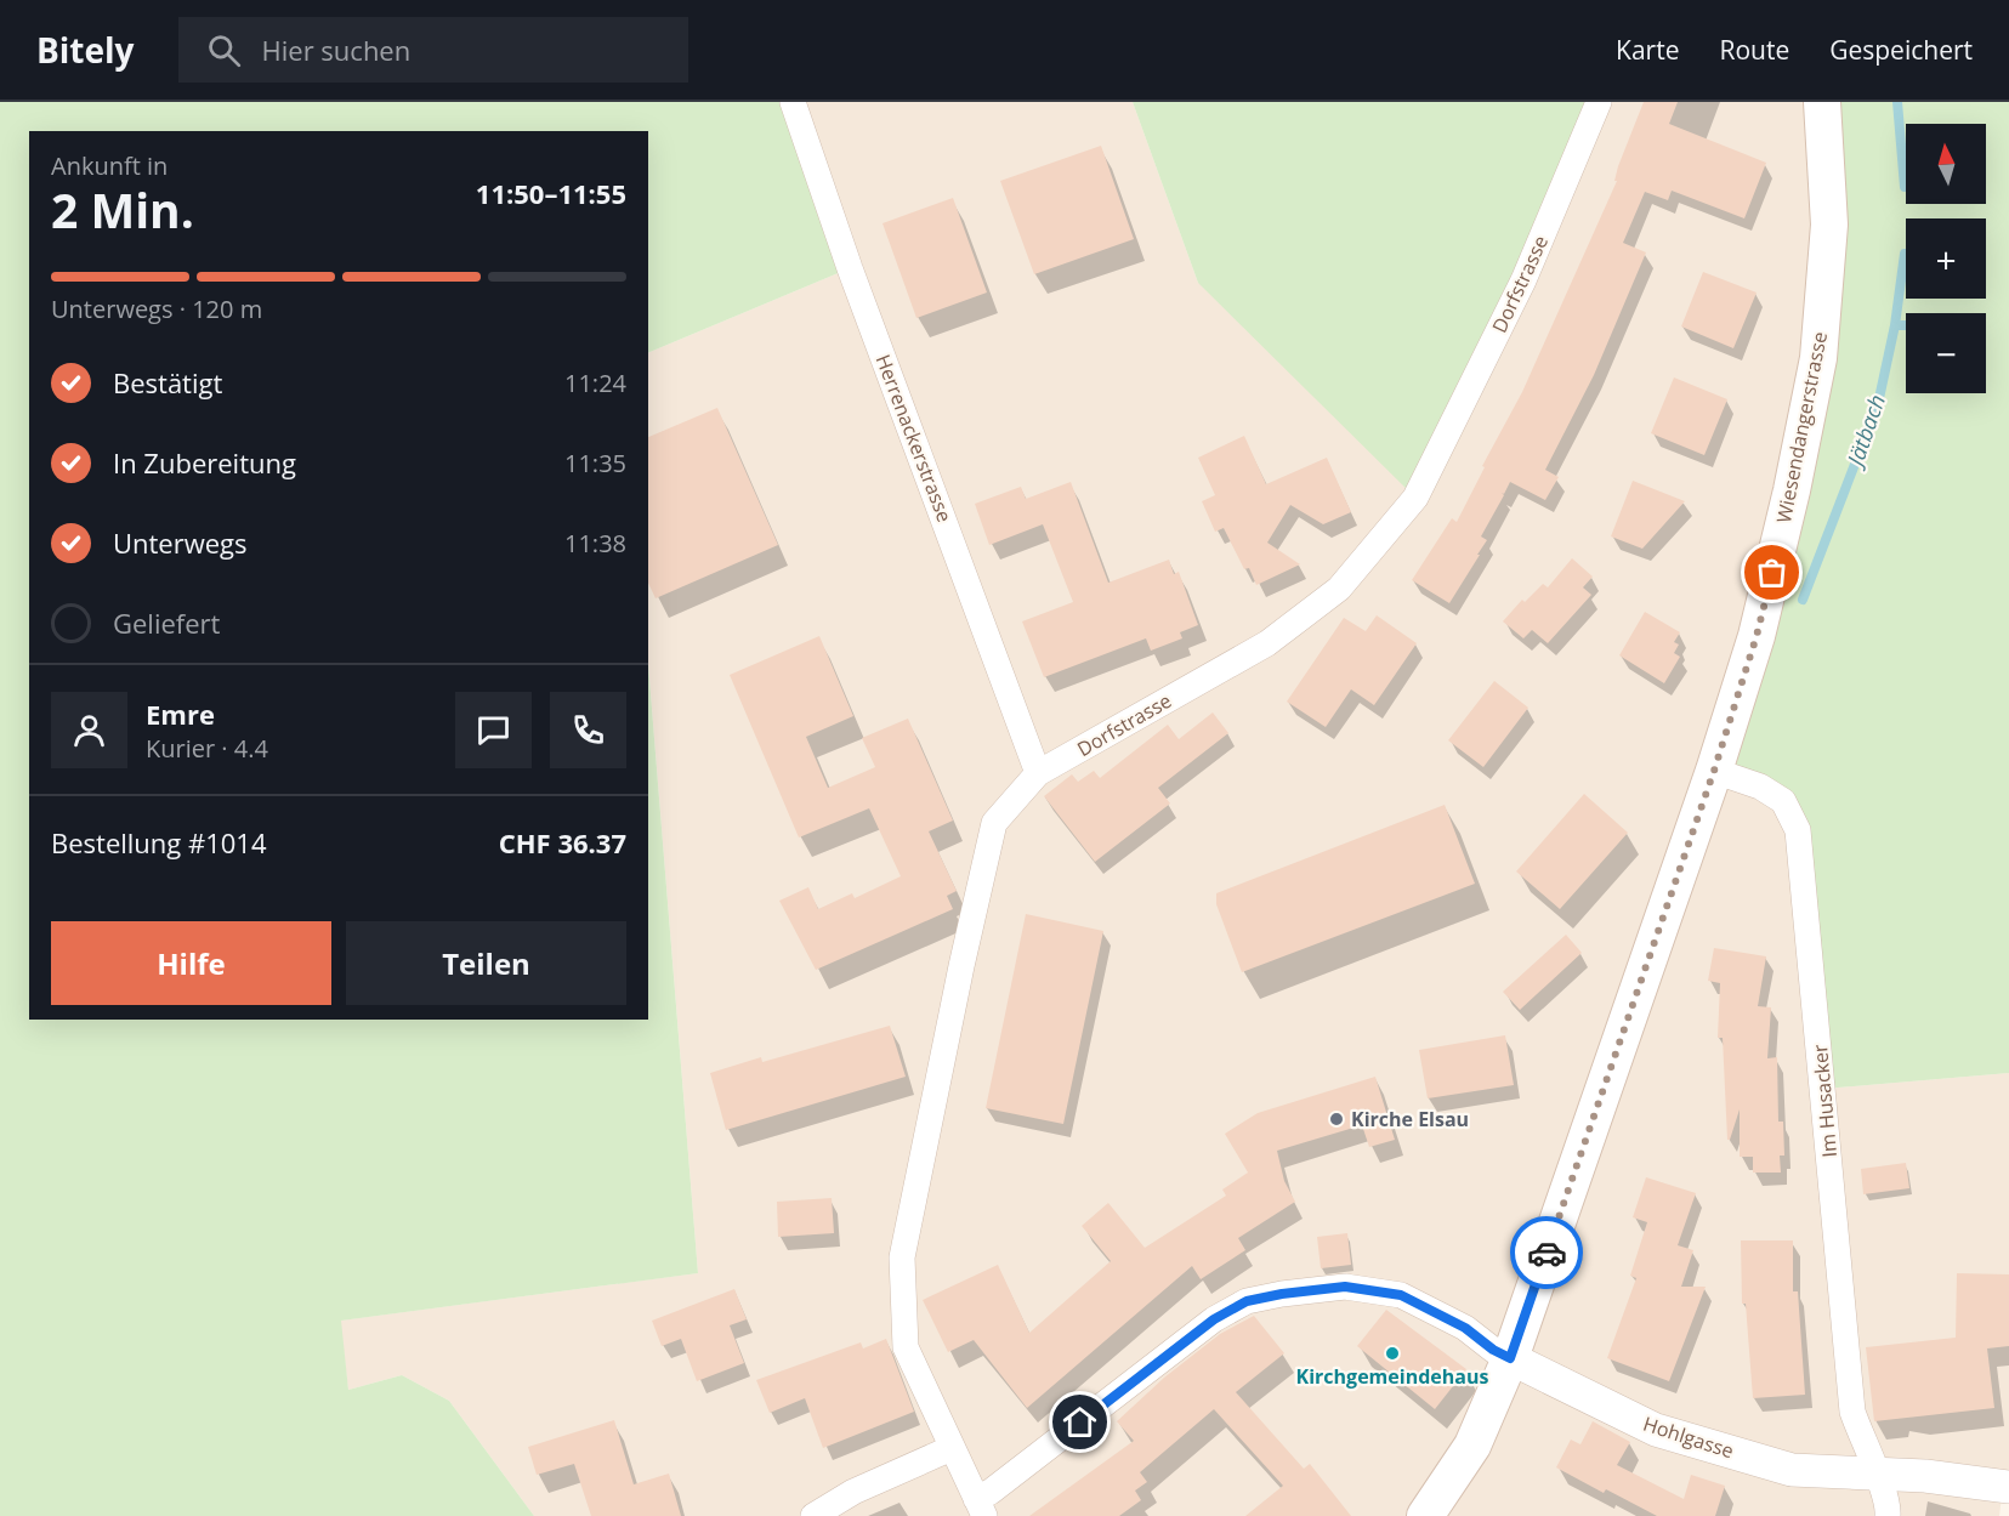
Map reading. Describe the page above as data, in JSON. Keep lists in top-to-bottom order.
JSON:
{
  "streets": {
    "main road": ["Wiesendangerstrasse"],
    "street": [
      "Dorfstrasse",
      "Herrenackerstrasse",
      "Im Husacker",
      "Hohlgasse"
    ]
  },
  "crossings": [
    ["Dorfstrasse", "Herrenackerstrasse"],
    ["Wiesendangerstrasse", "Im Husacker"],
    ["Wiesendangerstrasse", "Hohlgasse"],
    ["Im Husacker", "Hohlgasse"]
  ],
  "water": ["Jätbach"],
  "places": ["Kirche Elsau", "Kirchgemeindehaus"],
  "north": "top",
  "page": {
    "header": "Bitely",
    "search": "Hier suchen",
    "nav": ["Karte", "Route", "Gespeichert"],
    "map_buttons": ["+", "−"],
    "heading": ["2 Min.", "Ankunft in", "11:50–11:55"],
    "panel": [
      "Emre",
      "Kurier · 4.4",
      "Bestellung #1014",
      "CHF 36.37"
    ],
    "bar": "Unterwegs · 120 m",
    "list": [
      ["Bestätigt", "11:24"],
      ["In Zubereitung", "11:35"],
      ["Unterwegs", "11:38"],
      "Geliefert"
    ],
    "buttons": ["Hilfe", "Teilen"]
  }
}
